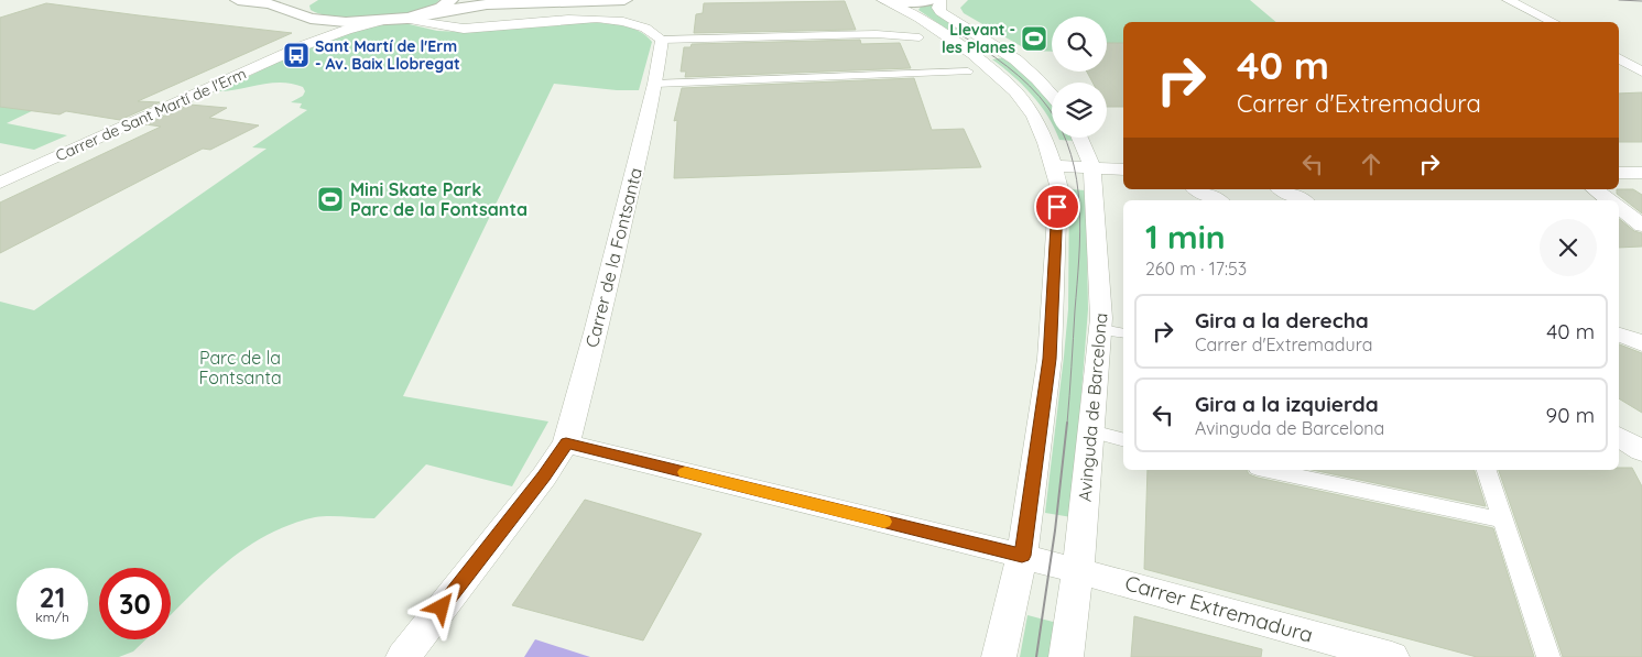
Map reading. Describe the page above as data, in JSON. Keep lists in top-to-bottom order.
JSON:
{
  "streets": {
    "street": [
      "Carrer de Sant Martí de l'Erm",
      "Carrer de la Fontsanta",
      "Avinguda de Barcelona",
      "Carrer Extremadura"
    ]
  },
  "crossings": [
    ["Carrer de la Fontsanta", "Carrer Extremadura"],
    ["Avinguda de Barcelona", "Carrer Extremadura"]
  ],
  "parks": ["Parc de la Fontsanta"],
  "places": {
    "sports": ["Llevant - les Planes", "Mini Skate Park Parc de la Fontsanta"],
    "bus stop": ["Sant Martí de l'Erm - Av. Baix Llobregat"]
  },
  "page": {
    "turn": ["40 m", "Carrer d'Extremadura"],
    "heading": ["1 min", "260 m · 17:53"],
    "list": [
      {
        "name": "Gira a la derecha",
        "note": "Carrer d'Extremadura",
        "value": "40 m"
      },
      {
        "name": "Gira a la izquierda",
        "note": "Avinguda de Barcelona",
        "value": "90 m"
      }
    ],
    "speed": "21 km/h",
    "limit": "30"
  }
}
